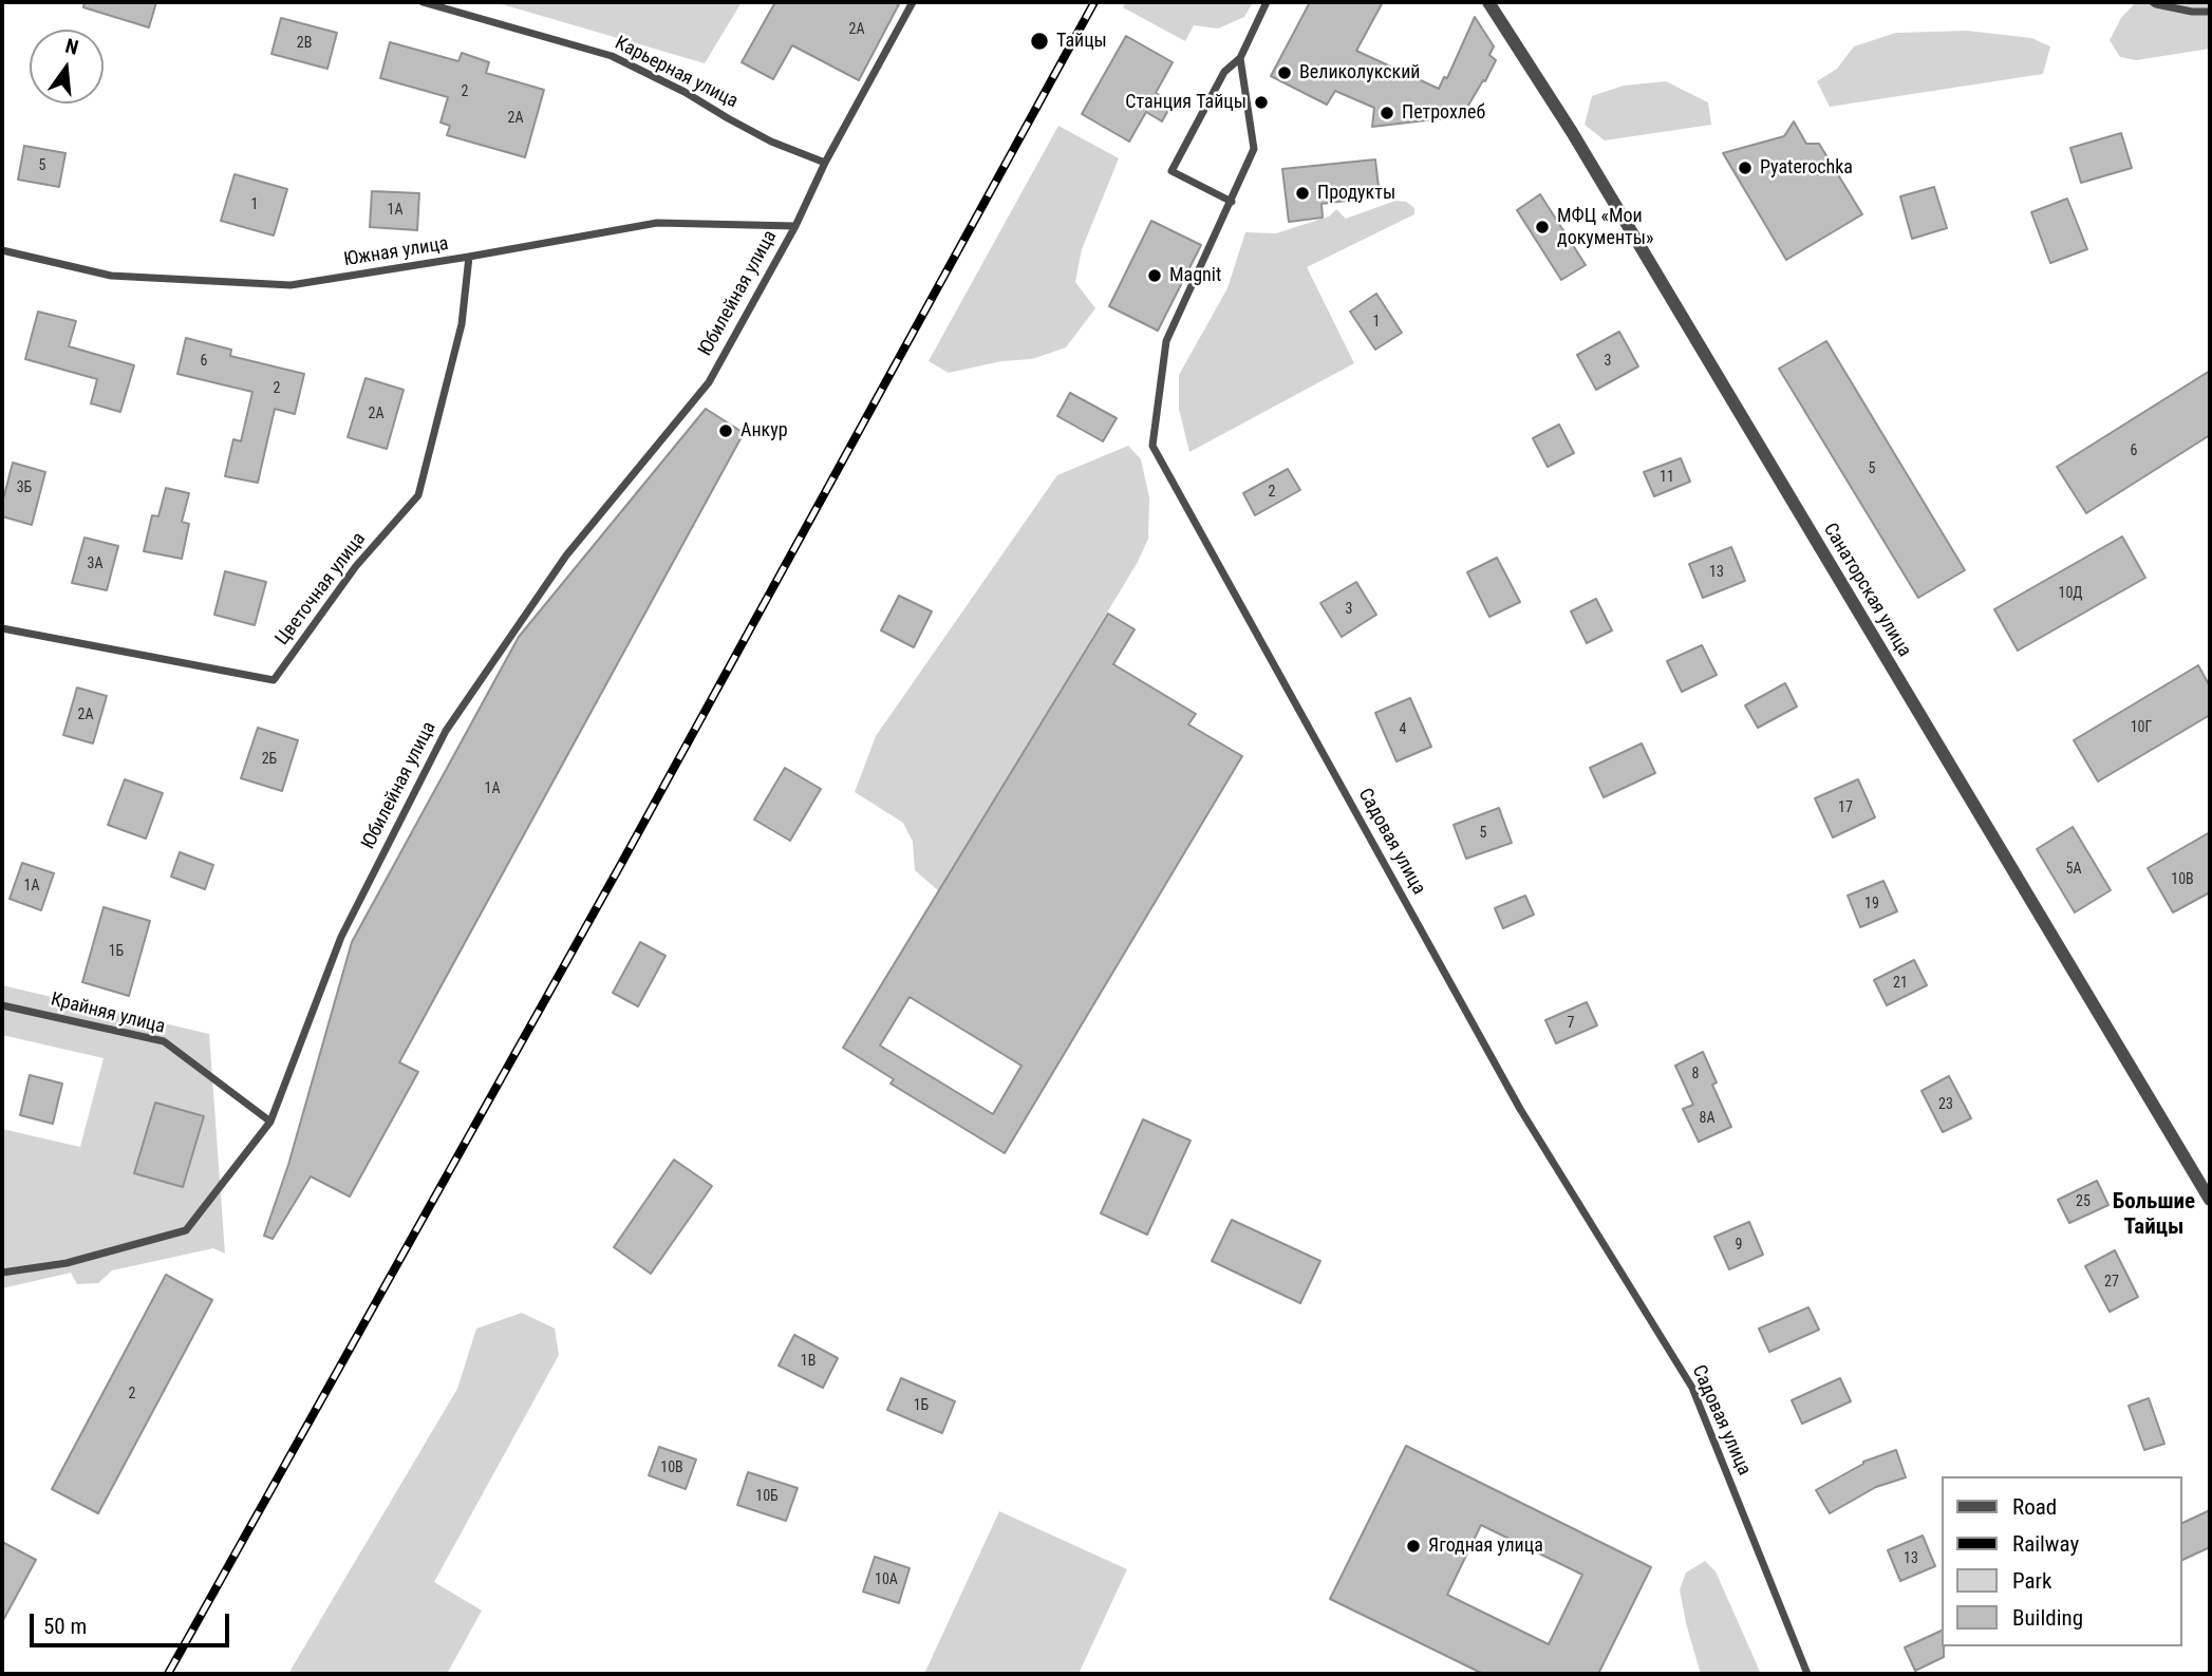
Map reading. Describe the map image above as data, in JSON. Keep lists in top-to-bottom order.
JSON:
{
  "streets": {
    "street": [
      "Карьерная улица",
      "Южная улица",
      "Юбилейная улица",
      "Цветочная улица",
      "Санаторская улица",
      "Садовая улица",
      "Крайняя улица"
    ]
  },
  "crossings": [
    ["Карьерная улица", "Юбилейная улица"],
    ["Южная улица", "Юбилейная улица"],
    ["Южная улица", "Цветочная улица"],
    ["Юбилейная улица", "Крайняя улица"]
  ],
  "districts": ["Большие Тайцы"],
  "places": [
    "Тайцы",
    "Великолукский",
    "Станция Тайцы",
    "Петрохлеб",
    "Pyaterochka",
    "Продукты",
    "МФЦ «Мои документы»",
    "Magnit",
    "Анкур",
    "Ягодная улица"
  ],
  "house_numbers": [
    "2А",
    "2В",
    "2",
    "2А",
    "5",
    "1",
    "1А",
    "1",
    "6",
    "3",
    "2",
    "2А",
    "6",
    "5",
    "11",
    "3Б",
    "2",
    "3А",
    "13",
    "10Д",
    "3",
    "2А",
    "10Г",
    "4",
    "2Б",
    "1А",
    "17",
    "5",
    "5А",
    "10В",
    "1А",
    "19",
    "1Б",
    "21",
    "7",
    "8",
    "23",
    "8А",
    "25",
    "9",
    "27",
    "1В",
    "2",
    "1Б",
    "10В",
    "10Б",
    "13",
    "10А"
  ],
  "legend": [
    "Road",
    "Railway",
    "Park",
    "Building"
  ],
  "scale_bar": "50 m",
  "north": "top"
}
